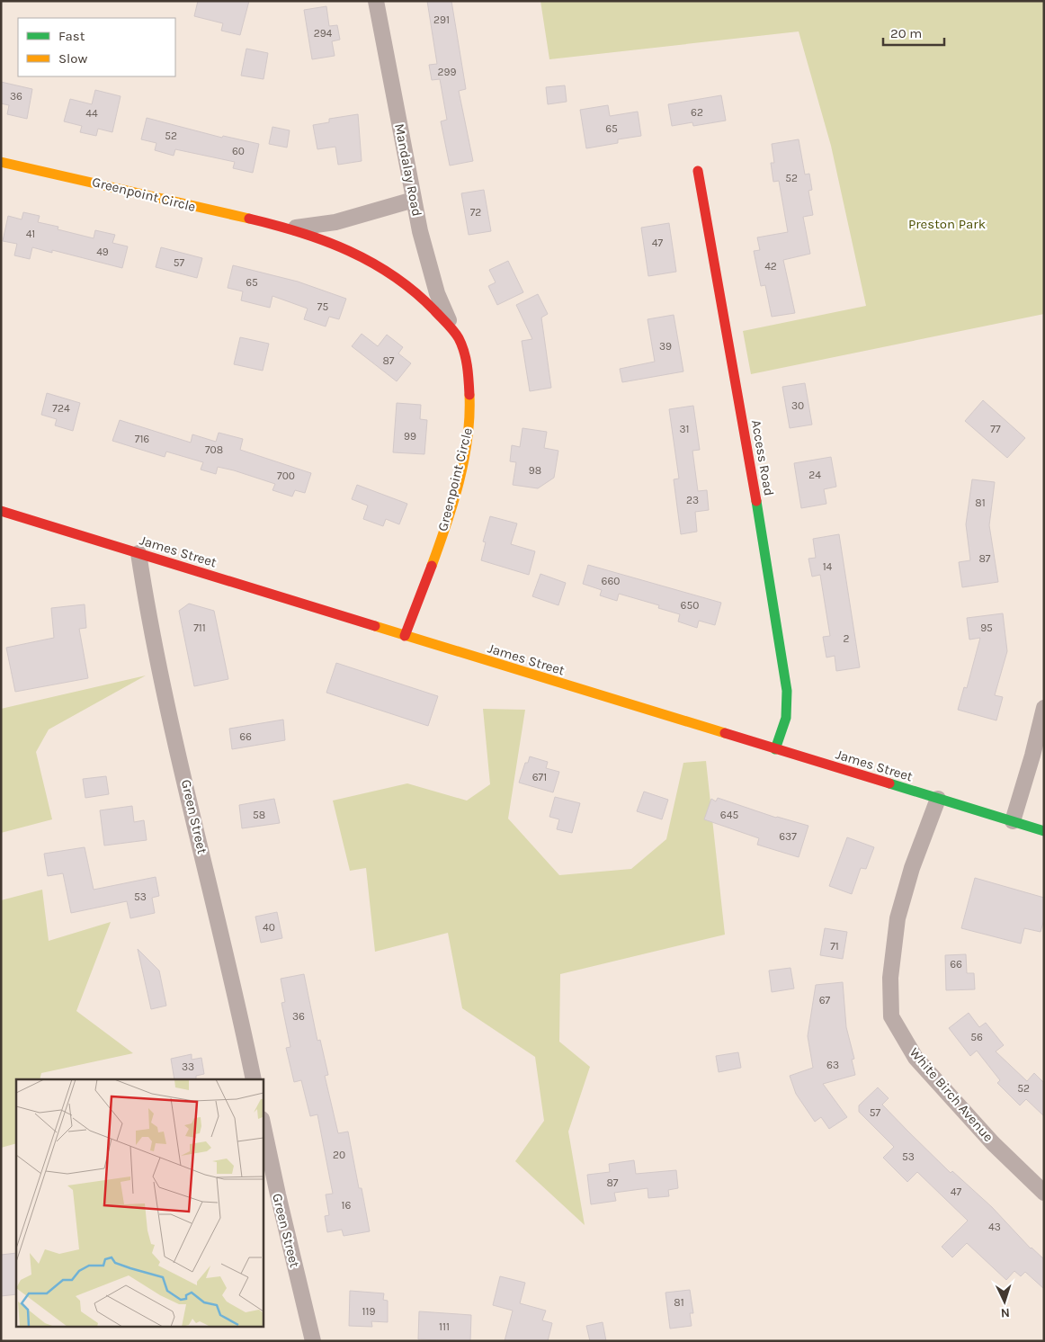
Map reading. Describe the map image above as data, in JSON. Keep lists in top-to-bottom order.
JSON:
{
  "streets": {
    "street": [
      "Mandalay Road",
      "Greenpoint Circle",
      "Access Road",
      "James Street",
      "Green Street",
      "White Birch Avenue"
    ]
  },
  "crossings": [
    ["Mandalay Road", "Greenpoint Circle"],
    ["Greenpoint Circle", "James Street"],
    ["Access Road", "James Street"],
    ["James Street", "Green Street"],
    ["James Street", "White Birch Avenue"]
  ],
  "parks": ["Preston Park"],
  "house_numbers": [
    "291",
    "294",
    "299",
    "36",
    "62",
    "44",
    "65",
    "52",
    "60",
    "52",
    "72",
    "41",
    "47",
    "49",
    "57",
    "42",
    "65",
    "75",
    "39",
    "87",
    "30",
    "724",
    "31",
    "77",
    "99",
    "716",
    "708",
    "98",
    "24",
    "700",
    "23",
    "81",
    "87",
    "14",
    "660",
    "650",
    "711",
    "95",
    "2",
    "66",
    "671",
    "58",
    "645",
    "637",
    "53",
    "40",
    "71",
    "66",
    "67",
    "36",
    "56",
    "63",
    "33",
    "52",
    "57",
    "20",
    "53",
    "87",
    "47",
    "16",
    "43",
    "81",
    "119",
    "111"
  ],
  "legend": ["Fast", "Slow"],
  "scale_bar": "20 m",
  "north": "bottom"
}
